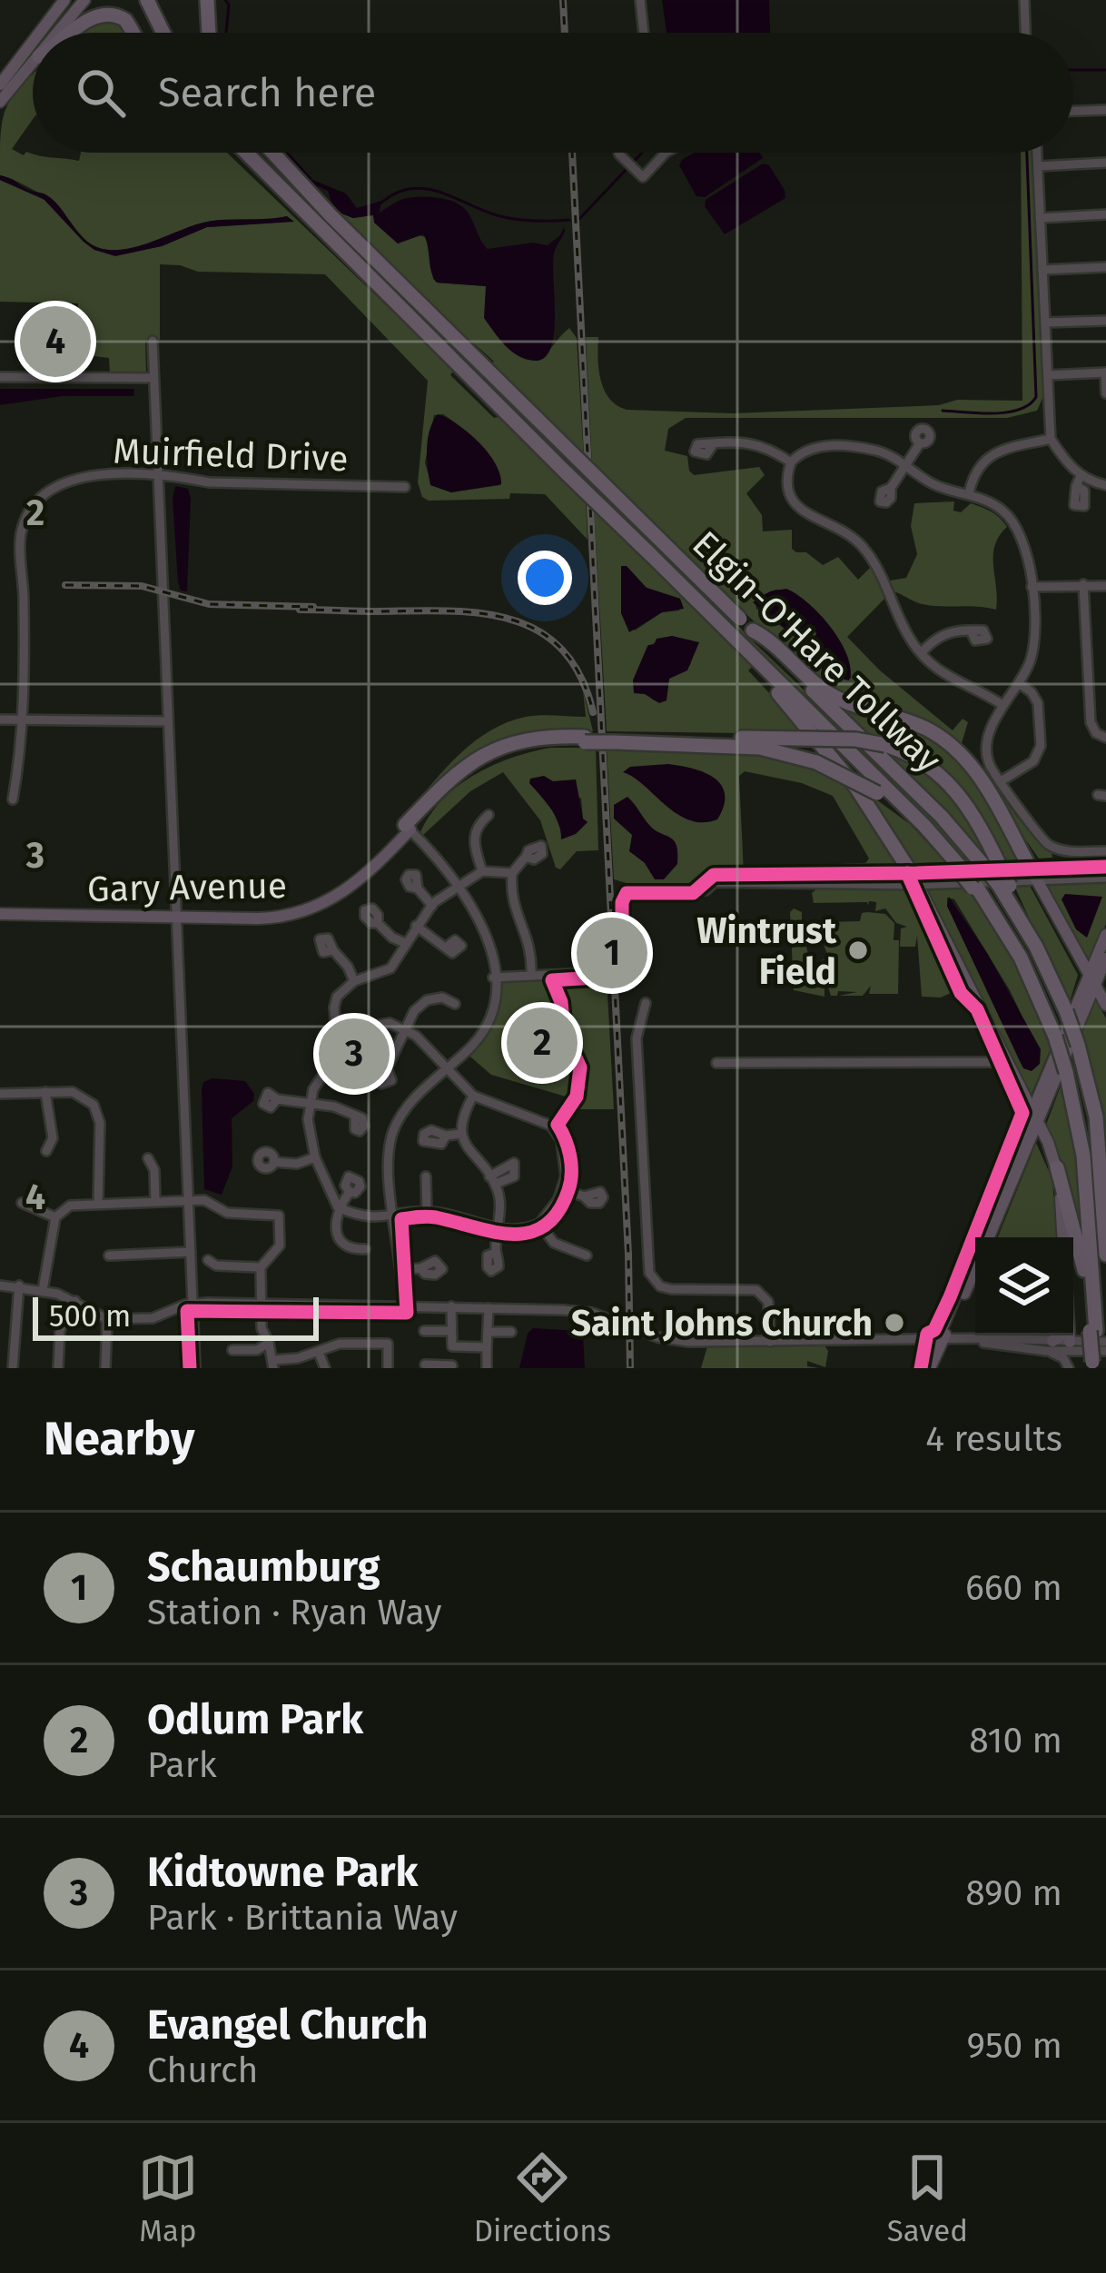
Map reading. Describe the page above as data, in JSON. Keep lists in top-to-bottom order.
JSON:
{
  "streets": {
    "highway": ["Elgin-O'Hare Tollway"],
    "main road": ["Gary Avenue"],
    "street": ["Muirfield Drive"]
  },
  "places": ["Wintrust Field", "Saint Johns Church"],
  "scale_bar": "500 m",
  "page": {
    "search": "Search here",
    "pins": [
      "4",
      "1",
      "2",
      "3"
    ],
    "scale": "500 m",
    "heading": ["Nearby", "4 results"],
    "list": [
      {
        "mark": "1",
        "name": "Schaumburg",
        "note": "Station · Ryan Way",
        "value": "660 m"
      },
      {
        "mark": "2",
        "name": "Odlum Park",
        "note": "Park",
        "value": "810 m"
      },
      {
        "mark": "3",
        "name": "Kidtowne Park",
        "note": "Park · Brittania Way",
        "value": "890 m"
      },
      {
        "mark": "4",
        "name": "Evangel Church",
        "note": "Church",
        "value": "950 m"
      }
    ],
    "nav": ["Map", "Directions", "Saved"]
  },
  "grid": {
    "rows": ["2", "3", "4"]
  }
}
